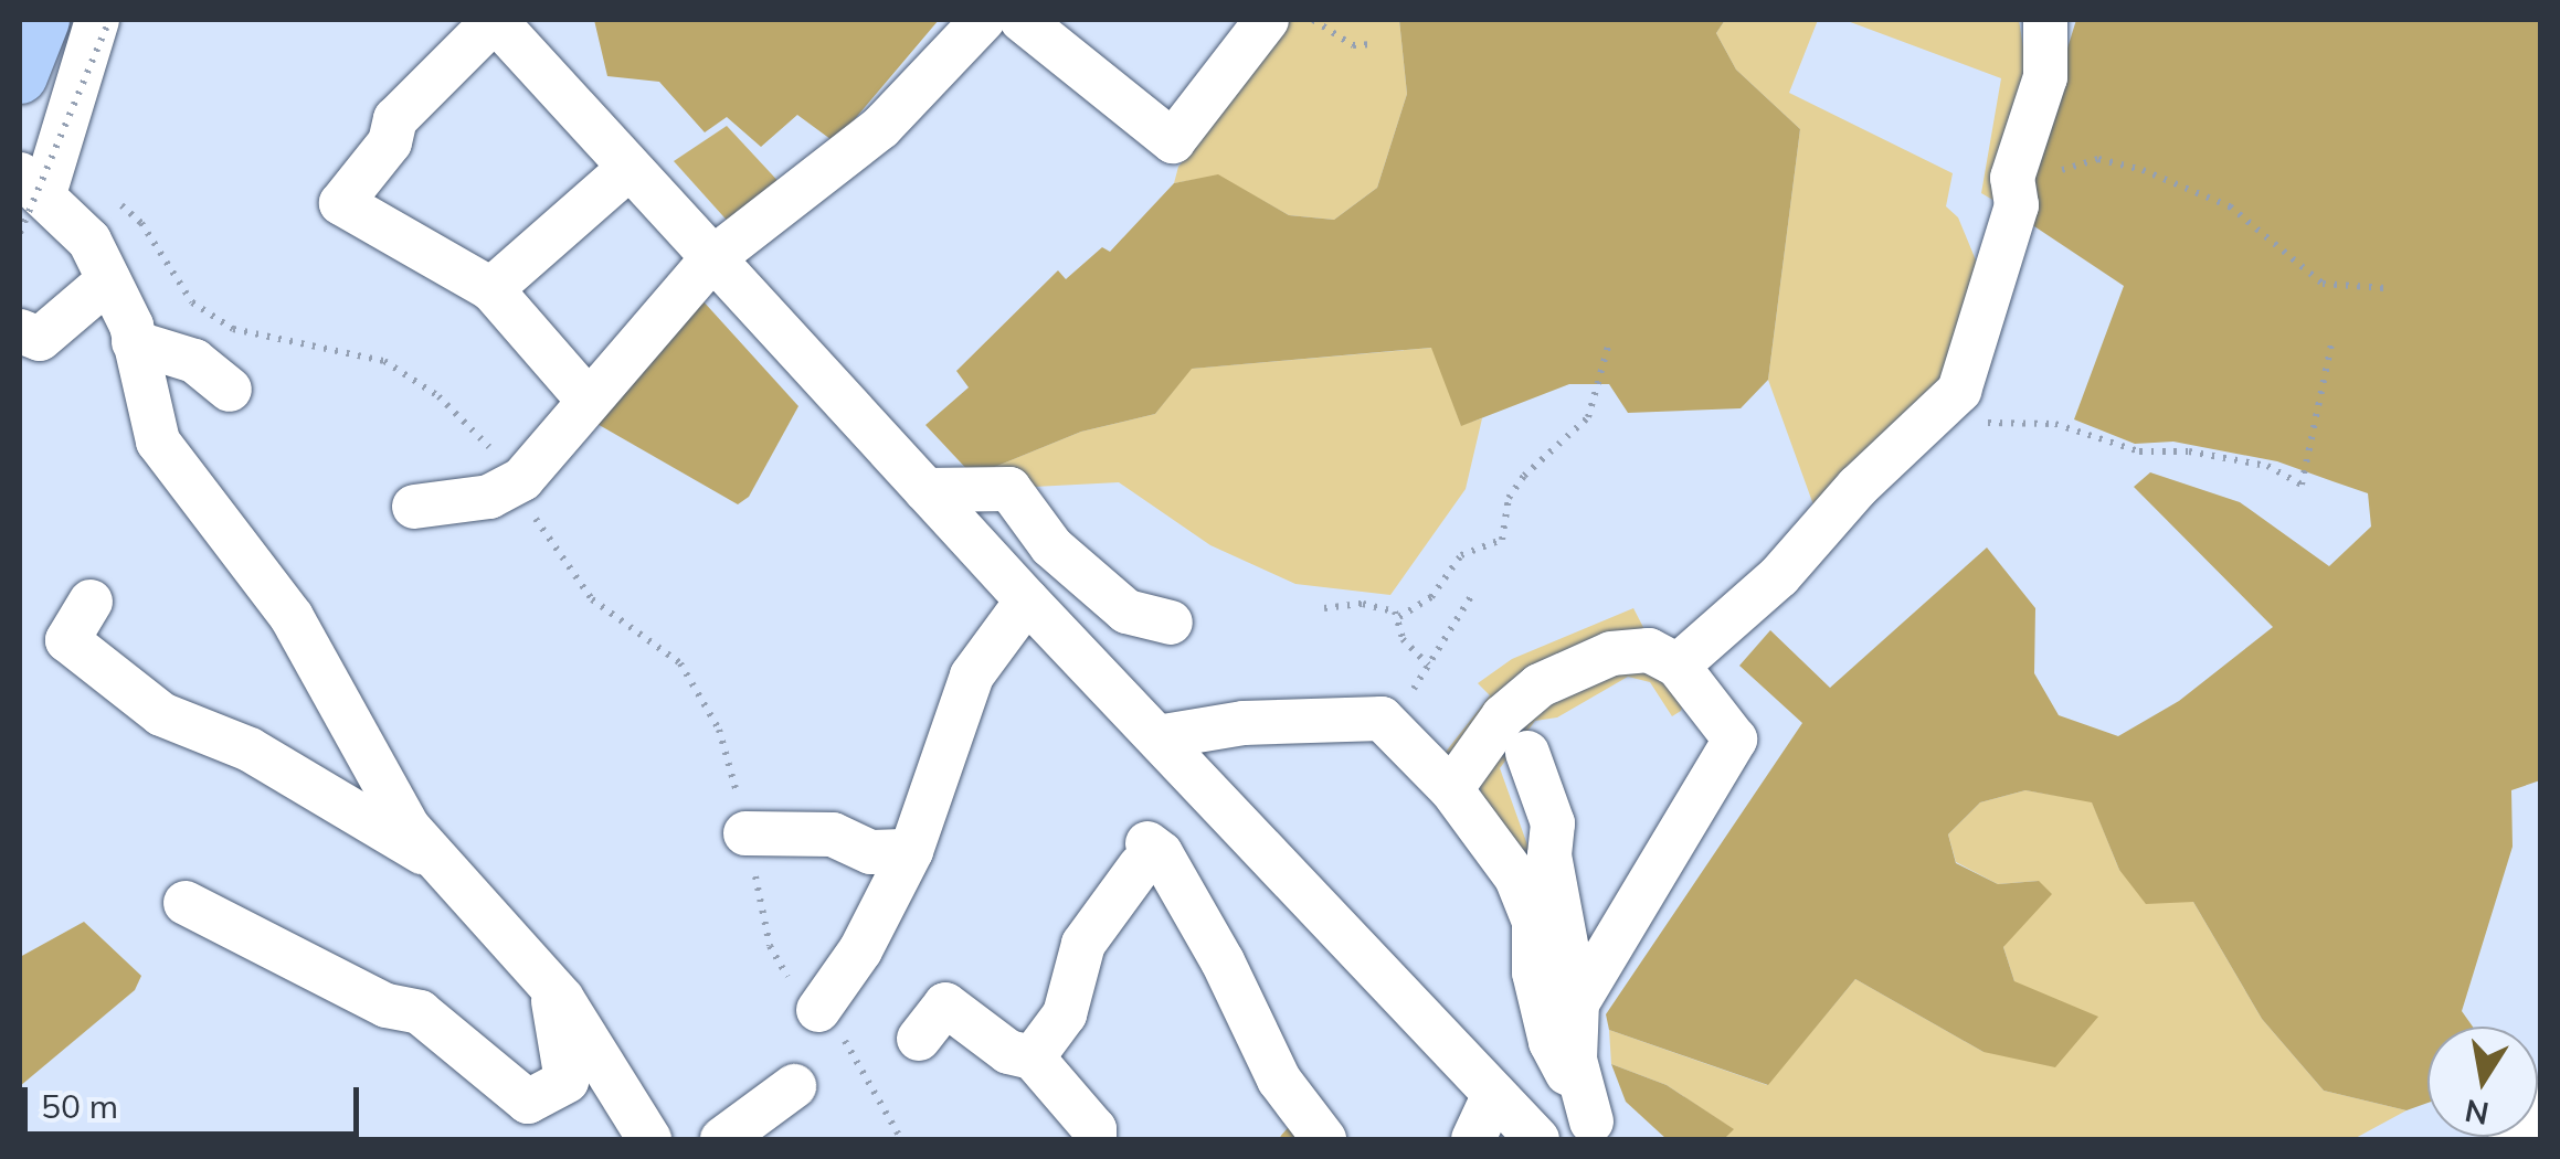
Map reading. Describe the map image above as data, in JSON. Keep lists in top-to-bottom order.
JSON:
{
  "scale_bar": "50 m",
  "north": "bottom"
}
